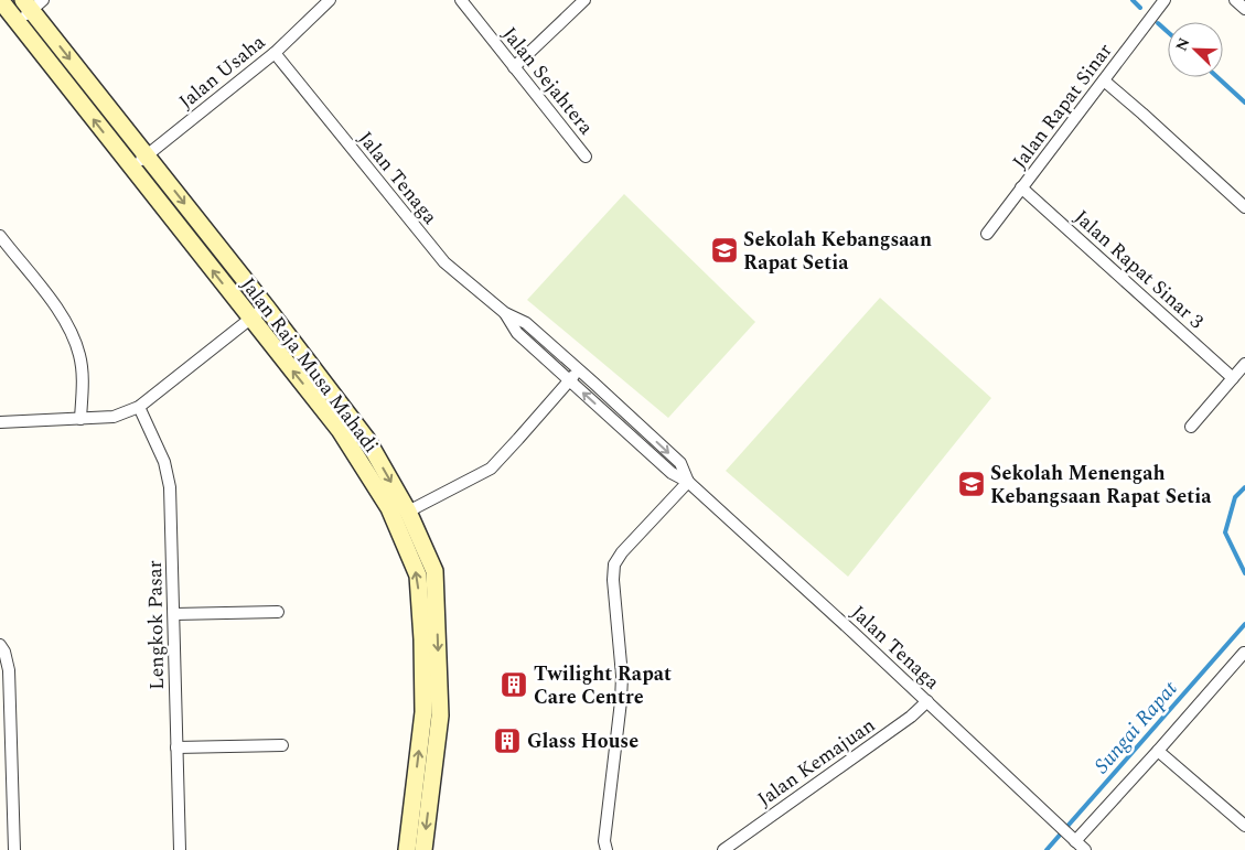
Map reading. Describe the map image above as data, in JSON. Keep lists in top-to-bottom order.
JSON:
{
  "streets": {
    "main road": ["Jalan Raja Musa Mahadi"],
    "street": [
      "Jalan Usaha",
      "Jalan Sejahtera",
      "Jalan Rapat Sinar",
      "Jalan Tenaga",
      "Jalan Rapat Sinar 3",
      "Lengkok Pasar",
      "Jalan Kemajuan"
    ]
  },
  "crossings": [
    ["Jalan Usaha", "Jalan Tenaga"],
    ["Jalan Usaha", "Jalan Raja Musa Mahadi"],
    ["Jalan Rapat Sinar", "Jalan Rapat Sinar 3"],
    ["Jalan Tenaga", "Jalan Kemajuan"]
  ],
  "water": ["Sungai Rapat"],
  "places": {
    "school or university": ["Sekolah Kebangsaan Rapat Setia", "Sekolah Menengah Kebangsaan Rapat Setia"],
    "building": ["Twilight Rapat Care Centre", "Glass House"]
  },
  "north": "top left"
}
